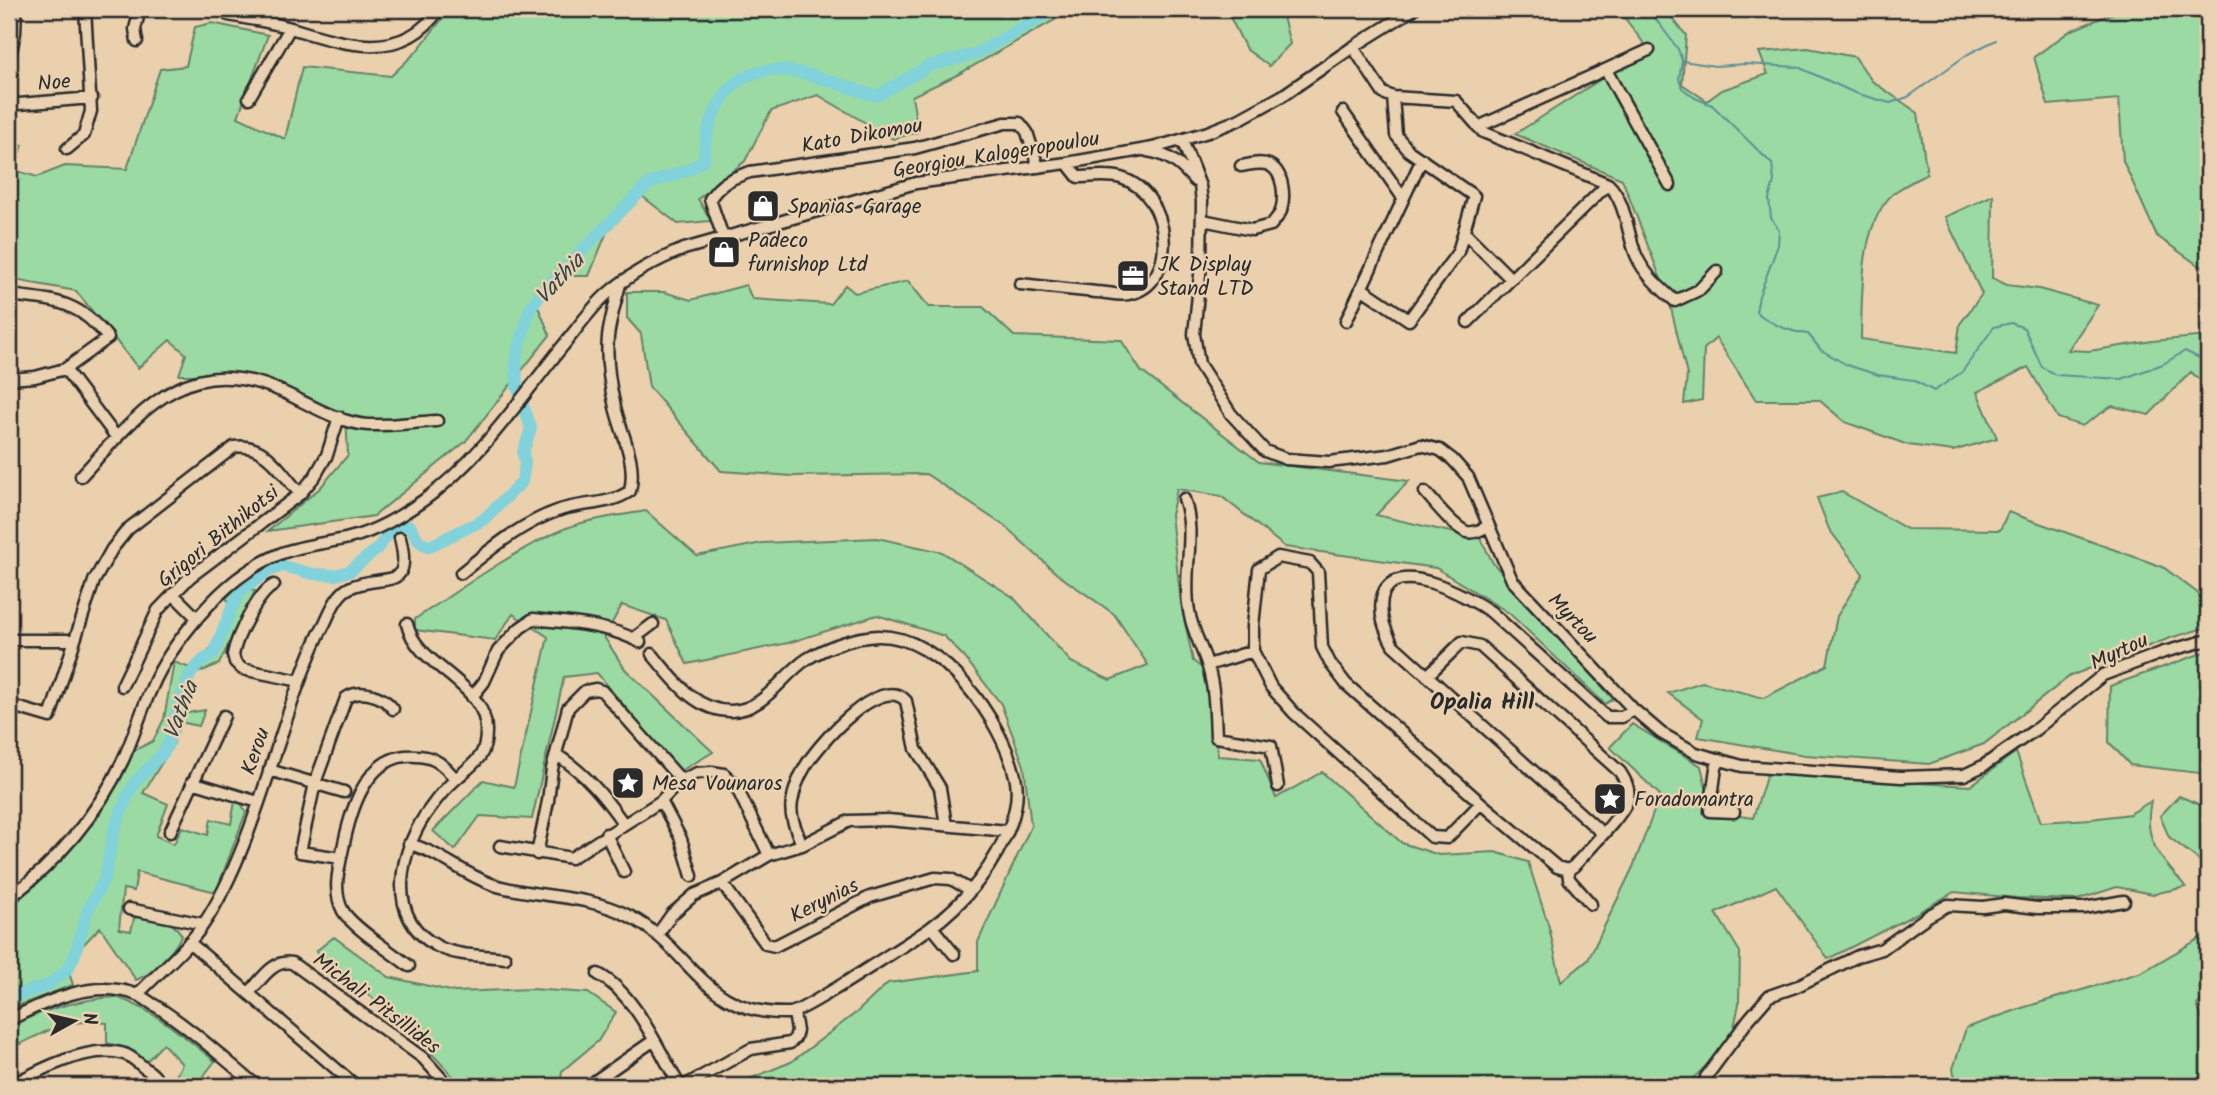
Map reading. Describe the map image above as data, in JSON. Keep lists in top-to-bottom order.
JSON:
{
  "streets": {
    "street": [
      "Noe",
      "Kato Dikomou",
      "Georgiou Kalogeropoulou",
      "Grigori Bithikotsi",
      "Myrtou",
      "Kerou",
      "Kerynias",
      "Michali Pitsillides"
    ]
  },
  "crossings": [
    ["Kato Dikomou", "Georgiou Kalogeropoulou"],
    ["Georgiou Kalogeropoulou", "Myrtou"]
  ],
  "districts": ["Opalia Hill"],
  "water": ["Vathia"],
  "places": {
    "shop": ["Spanias Garage", "Padeco furnishop Ltd"],
    "office": ["JK Display Stand LTD"],
    "place": ["Mesa Vounaros", "Foradomantra"]
  },
  "north": "right"
}
